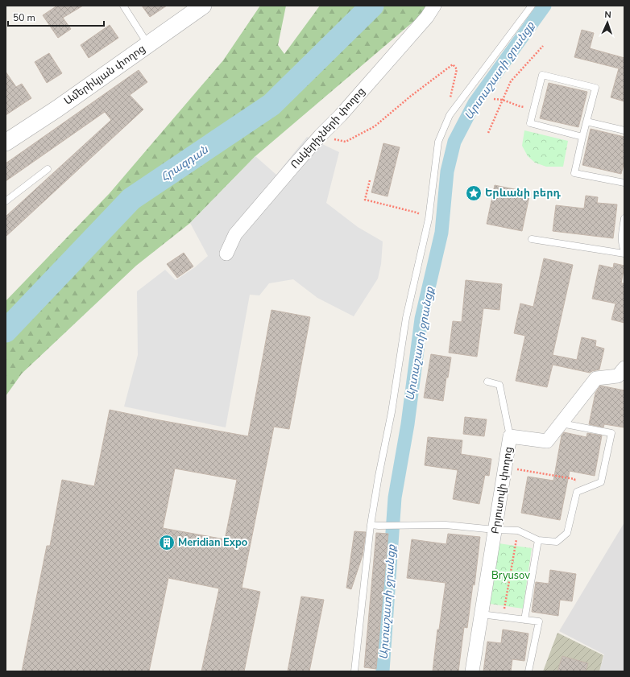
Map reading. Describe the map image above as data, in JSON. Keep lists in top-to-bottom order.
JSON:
{
  "streets": {
    "street": ["Ամերիկյան փողոց", "Ոսկերիչների փողոց", "Բրյուսովի փողոց"]
  },
  "water": ["Արտաշատի ջրանցք", "Հրազդան"],
  "parks": ["Bryusov"],
  "places": {
    "place": ["Երևանի բերդ"],
    "building": ["Meridian Expo"]
  },
  "scale_bar": "50 m",
  "north": "top"
}
